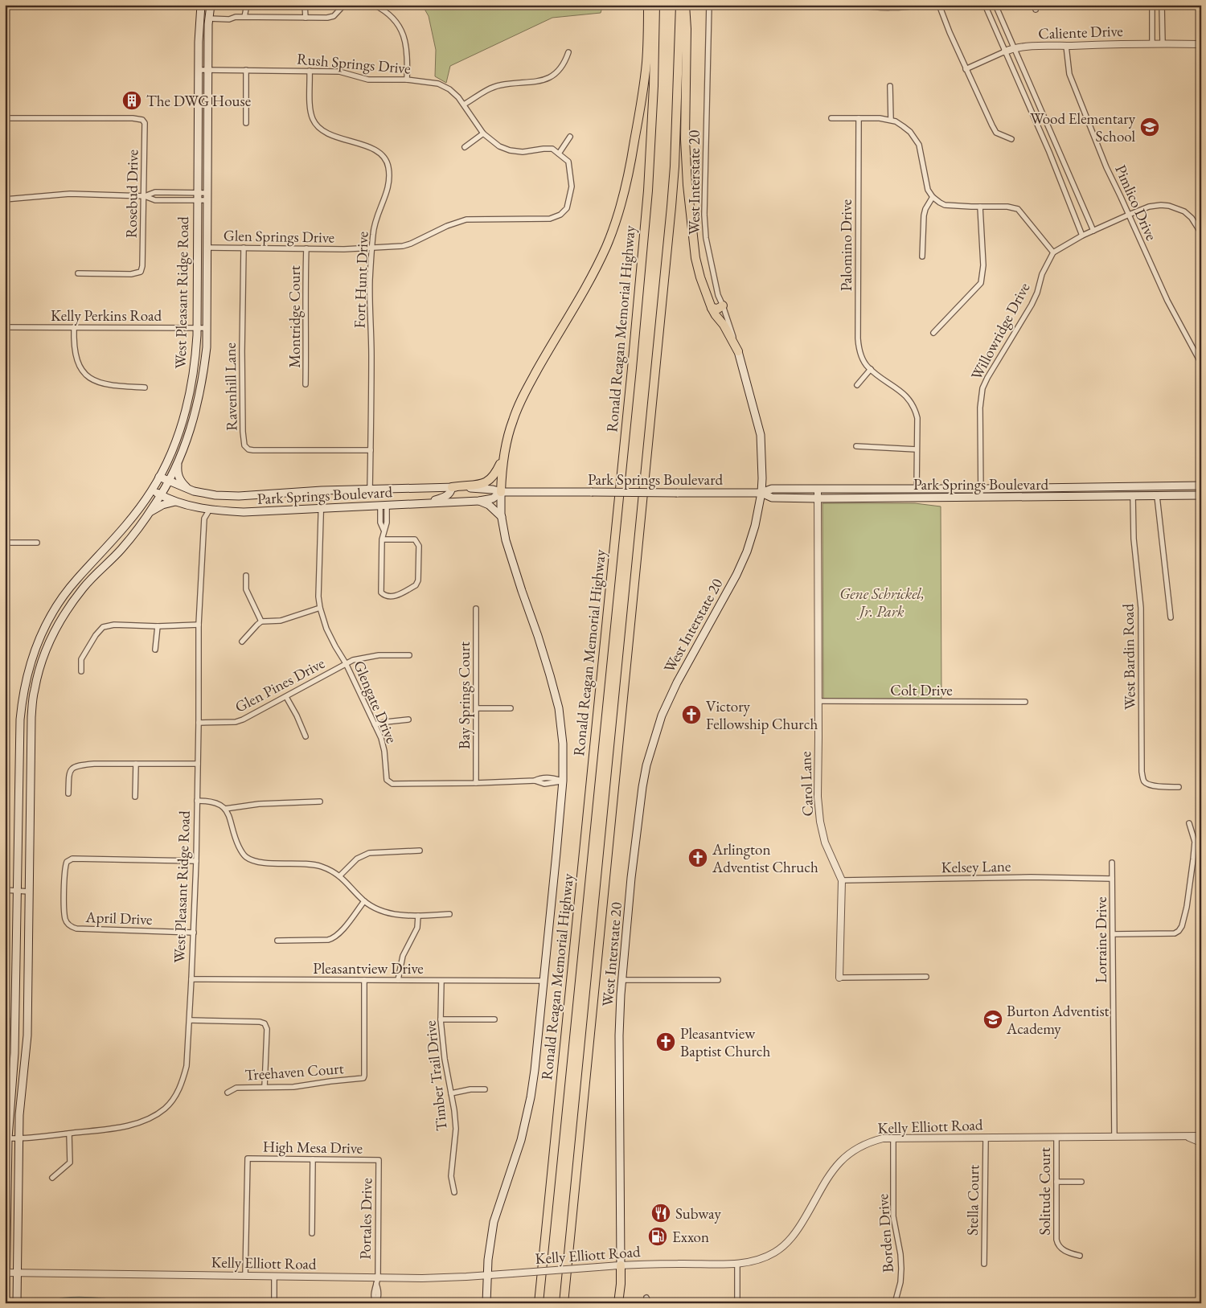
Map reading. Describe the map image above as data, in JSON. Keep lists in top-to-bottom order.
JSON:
{
  "streets": {
    "highway": ["Ronald Reagan Memorial Highway"],
    "main road": ["West Interstate 20", "West Pleasant Ridge Road", "Park Springs Boulevard"],
    "street": [
      "Caliente Drive",
      "Rush Springs Drive",
      "Rosebud Drive",
      "Pimlico Drive",
      "Glen Springs Drive",
      "Palomino Drive",
      "Fort Hunt Drive",
      "Kelly Perkins Road",
      "Montridge Court",
      "Willowridge Drive",
      "Ravenhill Lane",
      "West Bardin Road",
      "Glen Pines Drive",
      "Colt Drive",
      "Bay Springs Court",
      "Glengate Drive",
      "Carol Lane",
      "Kelsey Lane",
      "April Drive",
      "Lorraine Drive",
      "Pleasantview Drive",
      "Treehaven Court",
      "Timber Trail Drive",
      "Kelly Elliott Road",
      "High Mesa Drive",
      "Solitude Court",
      "Stella Court",
      "Portales Drive",
      "Borden Drive"
    ]
  },
  "crossings": [
    ["Caliente Drive", "Pimlico Drive"],
    ["Rush Springs Drive", "Glen Springs Drive"],
    ["Rush Springs Drive", "Fort Hunt Drive"],
    ["Rush Springs Drive", "West Pleasant Ridge Road"],
    ["West Interstate 20", "Park Springs Boulevard"],
    ["West Interstate 20", "Kelly Elliott Road"],
    ["Glen Springs Drive", "Fort Hunt Drive"],
    ["Glen Springs Drive", "West Pleasant Ridge Road"],
    ["Glen Springs Drive", "Montridge Court"],
    ["Glen Springs Drive", "Ravenhill Lane"],
    ["Palomino Drive", "Park Springs Boulevard"],
    ["Fort Hunt Drive", "Ravenhill Lane"],
    ["Fort Hunt Drive", "Park Springs Boulevard"],
    ["West Pleasant Ridge Road", "Kelly Perkins Road"],
    ["West Pleasant Ridge Road", "Park Springs Boulevard"],
    ["West Pleasant Ridge Road", "Glen Pines Drive"],
    ["West Pleasant Ridge Road", "April Drive"],
    ["West Pleasant Ridge Road", "Pleasantview Drive"],
    ["West Pleasant Ridge Road", "Kelly Elliott Road"],
    ["Willowridge Drive", "Park Springs Boulevard"],
    ["Park Springs Boulevard", "West Bardin Road"],
    ["Park Springs Boulevard", "Glengate Drive"],
    ["Park Springs Boulevard", "Carol Lane"],
    ["Glen Pines Drive", "Glengate Drive"],
    ["Colt Drive", "Carol Lane"],
    ["Bay Springs Court", "Glengate Drive"],
    ["Carol Lane", "Kelsey Lane"],
    ["Kelsey Lane", "Lorraine Drive"],
    ["Lorraine Drive", "Kelly Elliott Road"],
    ["Pleasantview Drive", "Treehaven Court"],
    ["Pleasantview Drive", "Timber Trail Drive"],
    ["Kelly Elliott Road", "High Mesa Drive"],
    ["Kelly Elliott Road", "Solitude Court"],
    ["Kelly Elliott Road", "Stella Court"],
    ["Kelly Elliott Road", "Portales Drive"],
    ["Kelly Elliott Road", "Borden Drive"],
    ["High Mesa Drive", "Portales Drive"]
  ],
  "parks": ["Gene Schrickel, Jr. Park"],
  "places": {
    "building": ["The DWG House"],
    "school or university": ["Wood Elementary School", "Burton Adventist Academy"],
    "church": ["Victory Fellowship Church", "Arlington Adventist Chruch", "Pleasantview Baptist Church"],
    "restaurant": ["Subway"],
    "fuel station": ["Exxon"]
  }
}
